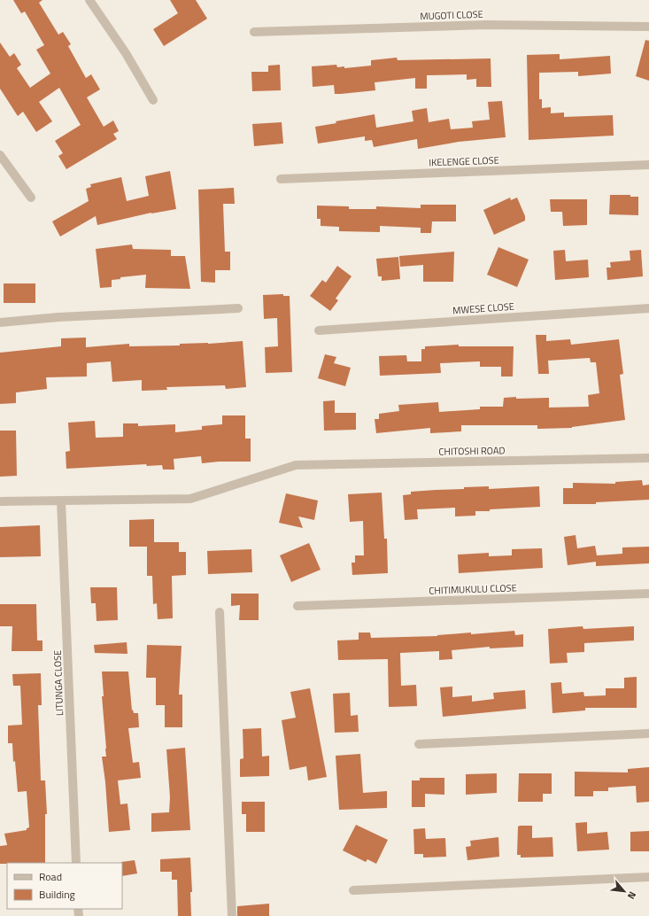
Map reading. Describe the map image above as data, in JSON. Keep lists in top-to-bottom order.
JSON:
{
  "streets": {
    "street": [
      "MUGOTI CLOSE",
      "IKELENGE CLOSE",
      "MWESE CLOSE",
      "CHITOSHI ROAD",
      "CHITIMUKULU CLOSE",
      "LITUNGA CLOSE"
    ]
  },
  "crossings": [
    ["CHITOSHI ROAD", "LITUNGA CLOSE"]
  ],
  "legend": ["Road", "Building"],
  "north": "bottom right"
}
